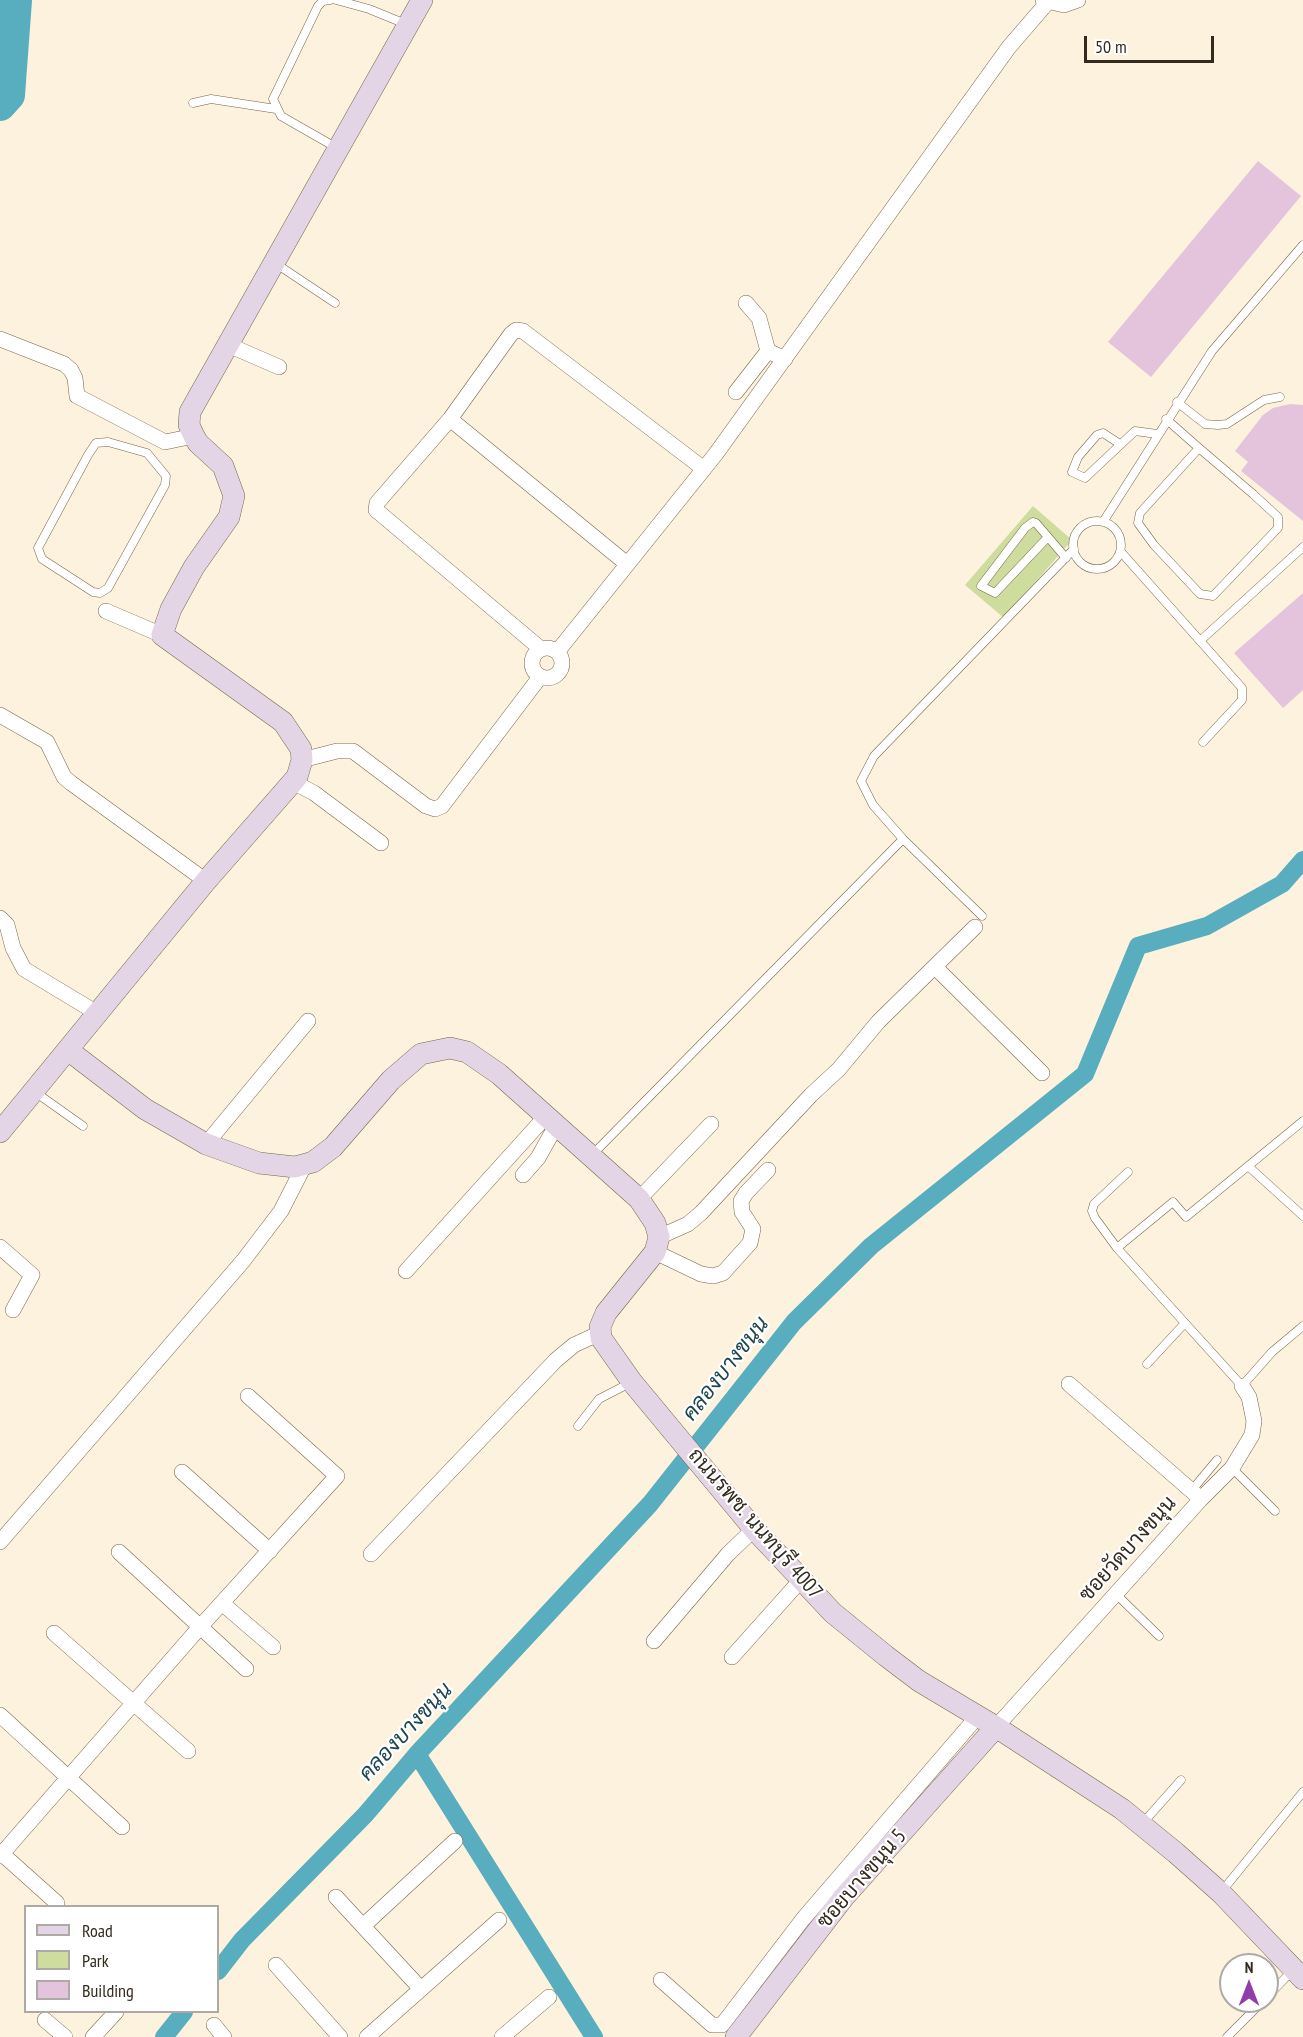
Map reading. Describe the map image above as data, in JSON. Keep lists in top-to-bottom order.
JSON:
{
  "streets": {
    "street": ["ถนนรพช. นนทบุรี 4007", "ซอยวัดบางขนุน", "ซอยบางขนุน 5"]
  },
  "crossings": [
    ["ถนนรพช. นนทบุรี 4007", "ซอยวัดบางขนุน"],
    ["ถนนรพช. นนทบุรี 4007", "ซอยบางขนุน 5"],
    ["ซอยวัดบางขนุน", "ซอยบางขนุน 5"]
  ],
  "water": ["คลองบางขนุน"],
  "legend": ["Road", "Park", "Building"],
  "scale_bar": "50 m",
  "north": "top"
}
